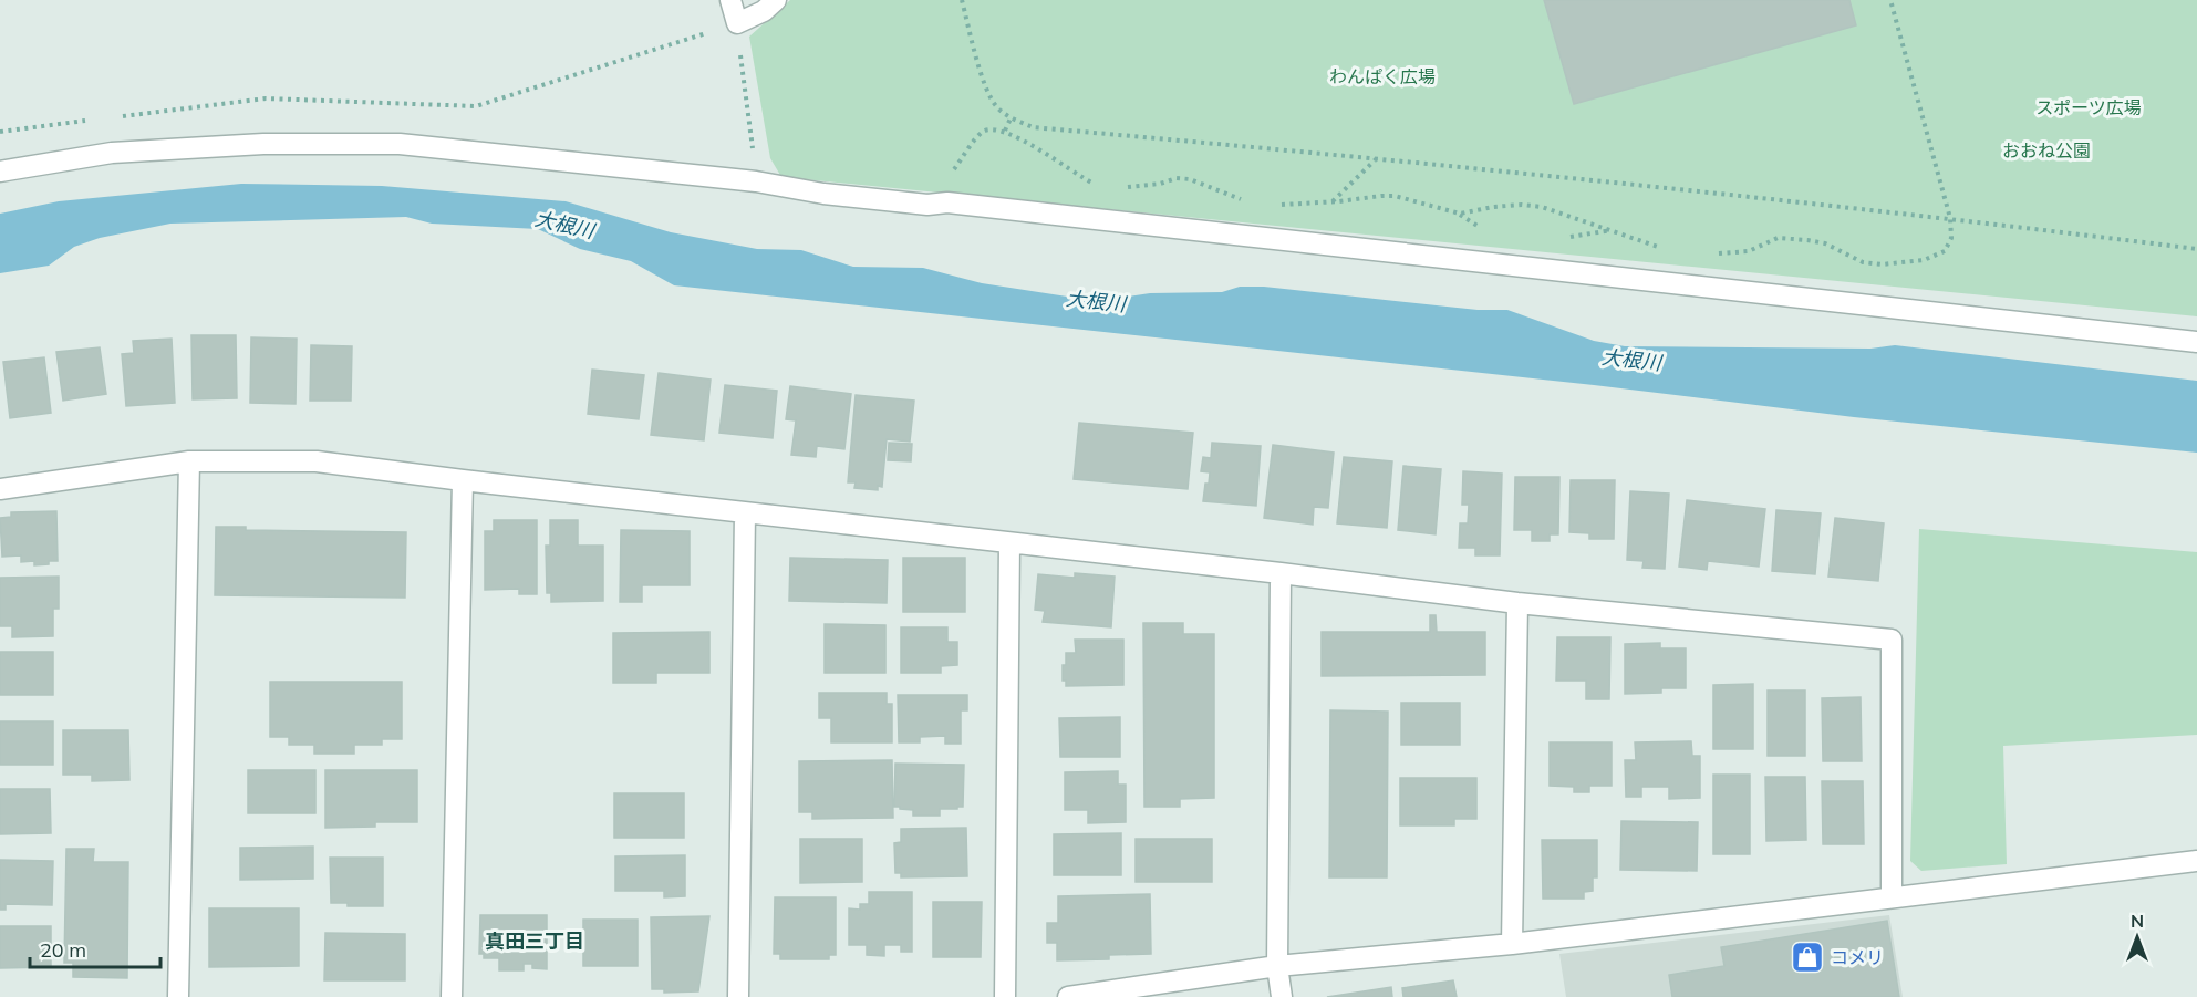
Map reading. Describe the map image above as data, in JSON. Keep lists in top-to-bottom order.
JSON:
{
  "districts": ["真田三丁目"],
  "water": ["大根川"],
  "parks": ["わんぱく広場", "スポーツ広場", "おおね公園"],
  "places": {
    "shop": ["コメリ"]
  },
  "scale_bar": "20 m",
  "north": "top"
}
